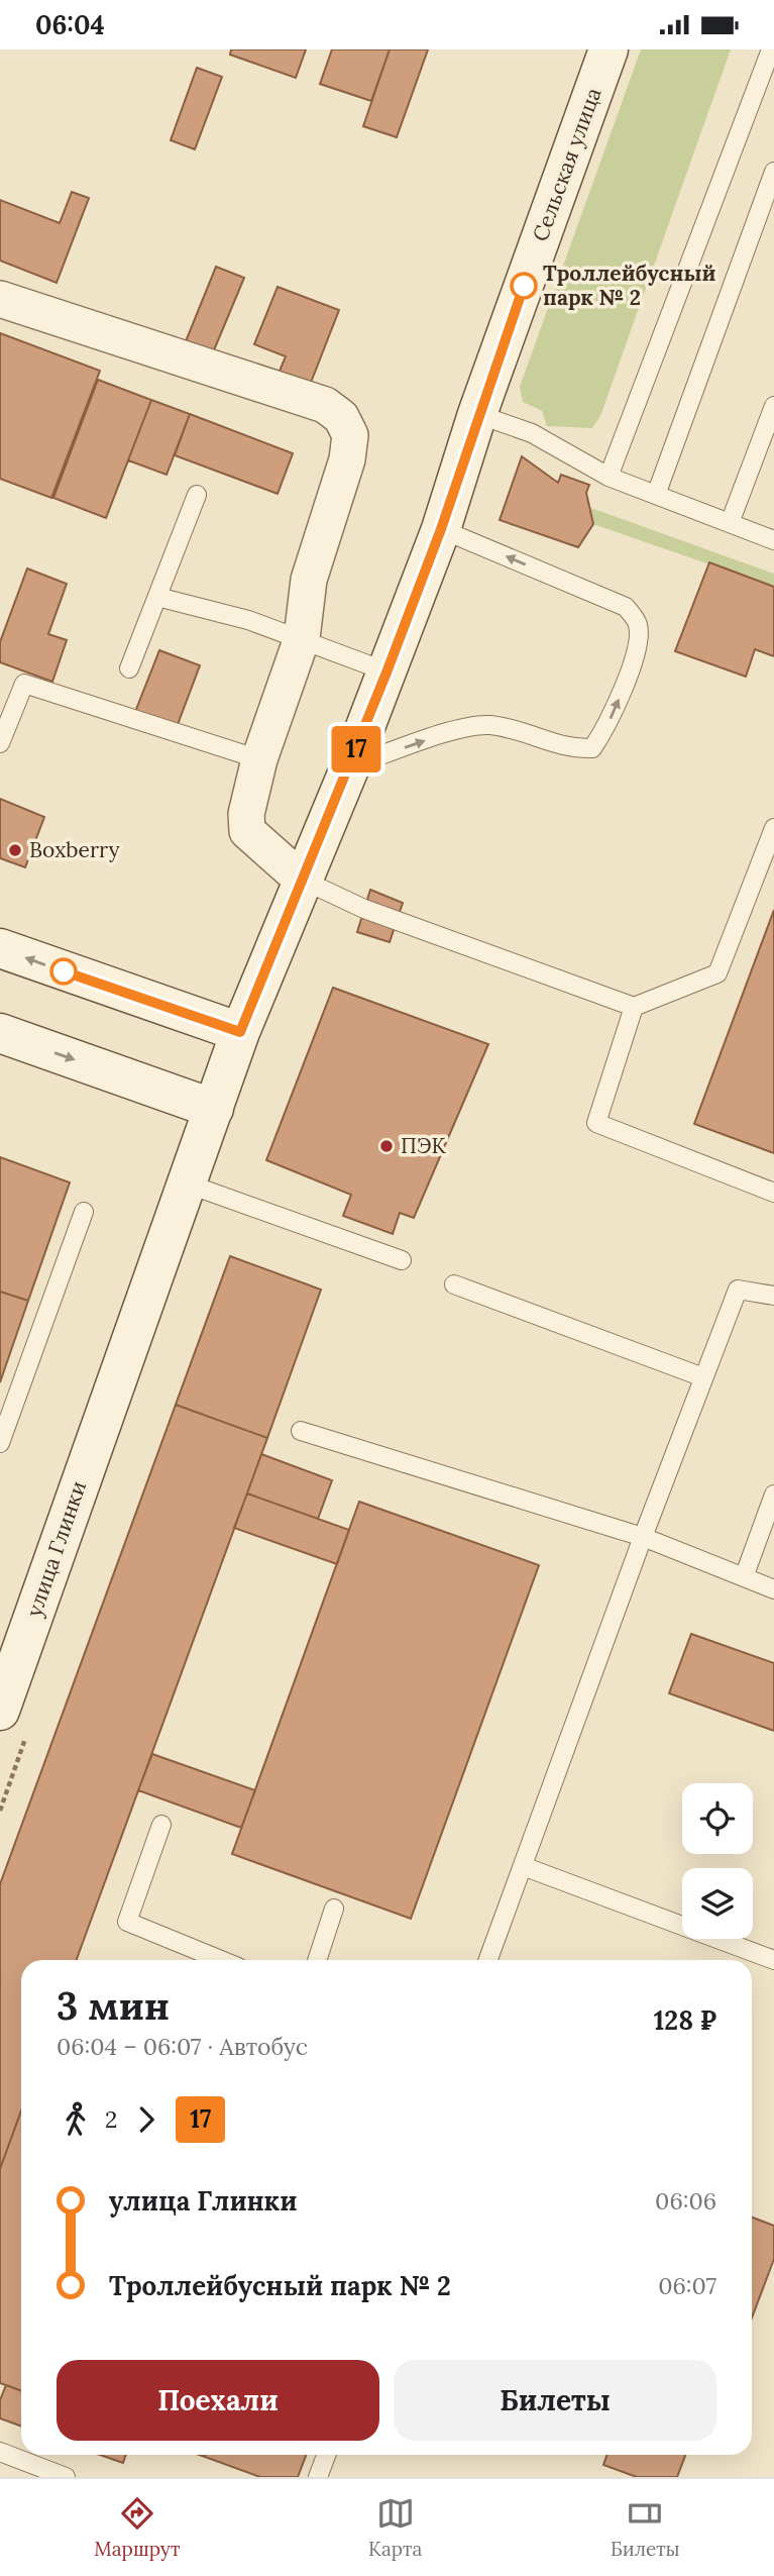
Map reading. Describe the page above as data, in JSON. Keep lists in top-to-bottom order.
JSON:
{
  "streets": {
    "main road": ["Сельская улица", "улица Глинки"]
  },
  "crossings": [
    ["Сельская улица", "улица Глинки"]
  ],
  "places": ["Троллейбусный парк № 2", "Boxberry", "ПЭК"],
  "lines": ["bus line 17"],
  "page": {
    "status": "06:04",
    "on_map": "17",
    "heading": ["3 мин", "06:04 – 06:07 · Автобус", "128 ₽"],
    "legs": ["2", "17"],
    "list": [
      {
        "name": "улица Глинки",
        "value": "06:06"
      },
      {
        "name": "Троллейбусный парк № 2",
        "value": "06:07"
      }
    ],
    "buttons": ["Поехали", "Билеты"],
    "tabs": ["Маршрут", "Карта", "Билеты"]
  }
}
